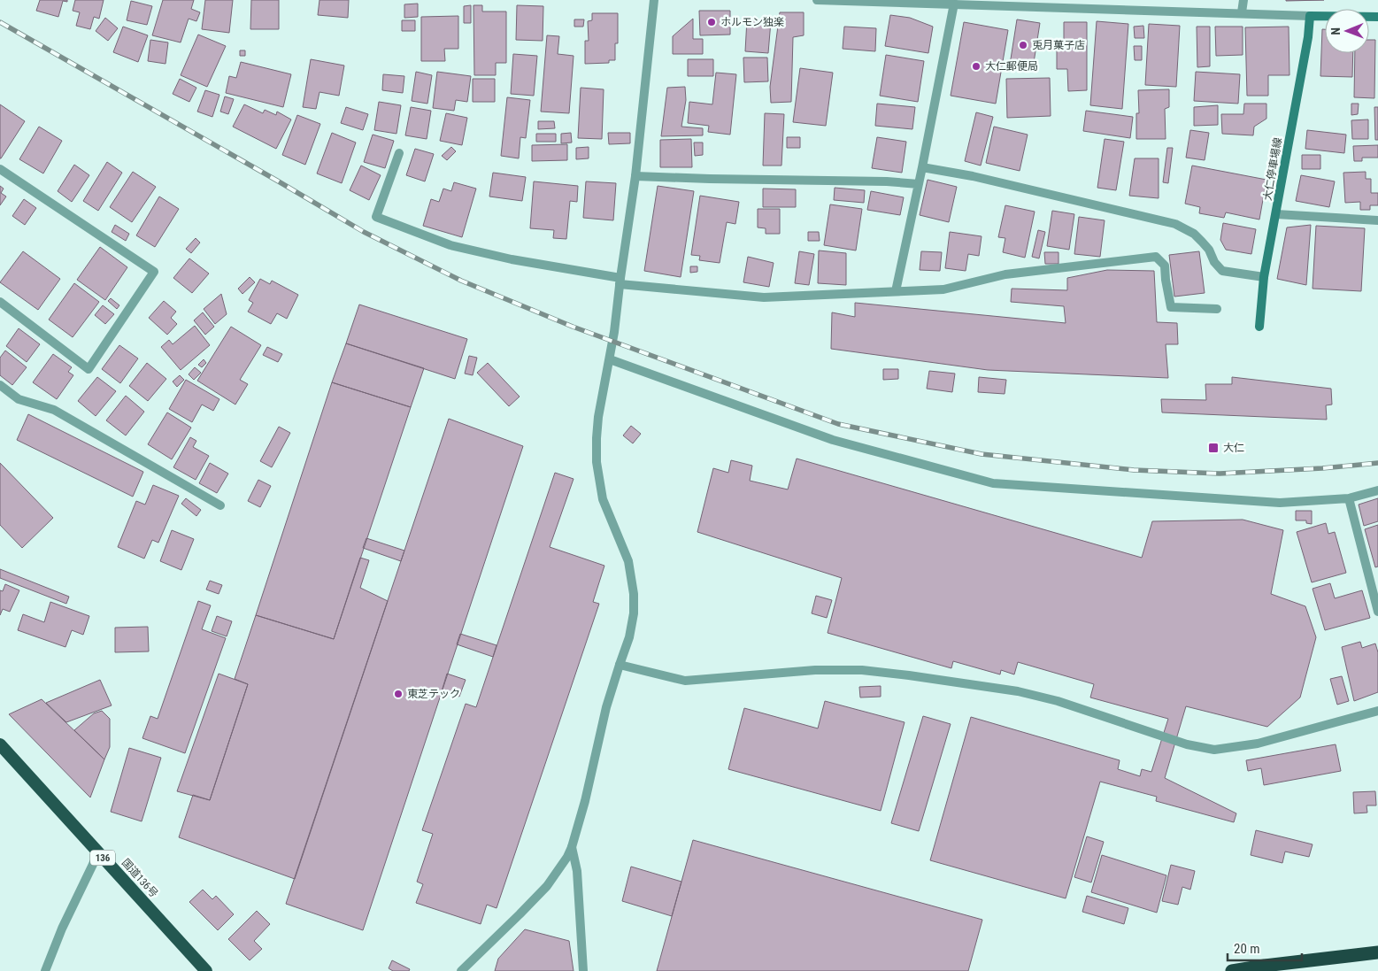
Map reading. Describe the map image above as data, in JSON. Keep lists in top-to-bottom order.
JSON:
{
  "streets": {
    "highway": ["136", "国道136号"],
    "main road": ["大仁停車場線"]
  },
  "places": {
    "other": [
      "ホルモン独楽",
      "兎月菓子店",
      "大仁郵便局",
      "東芝テック"
    ],
    "transit": ["大仁"]
  },
  "scale_bar": "20 m",
  "north": "left"
}
